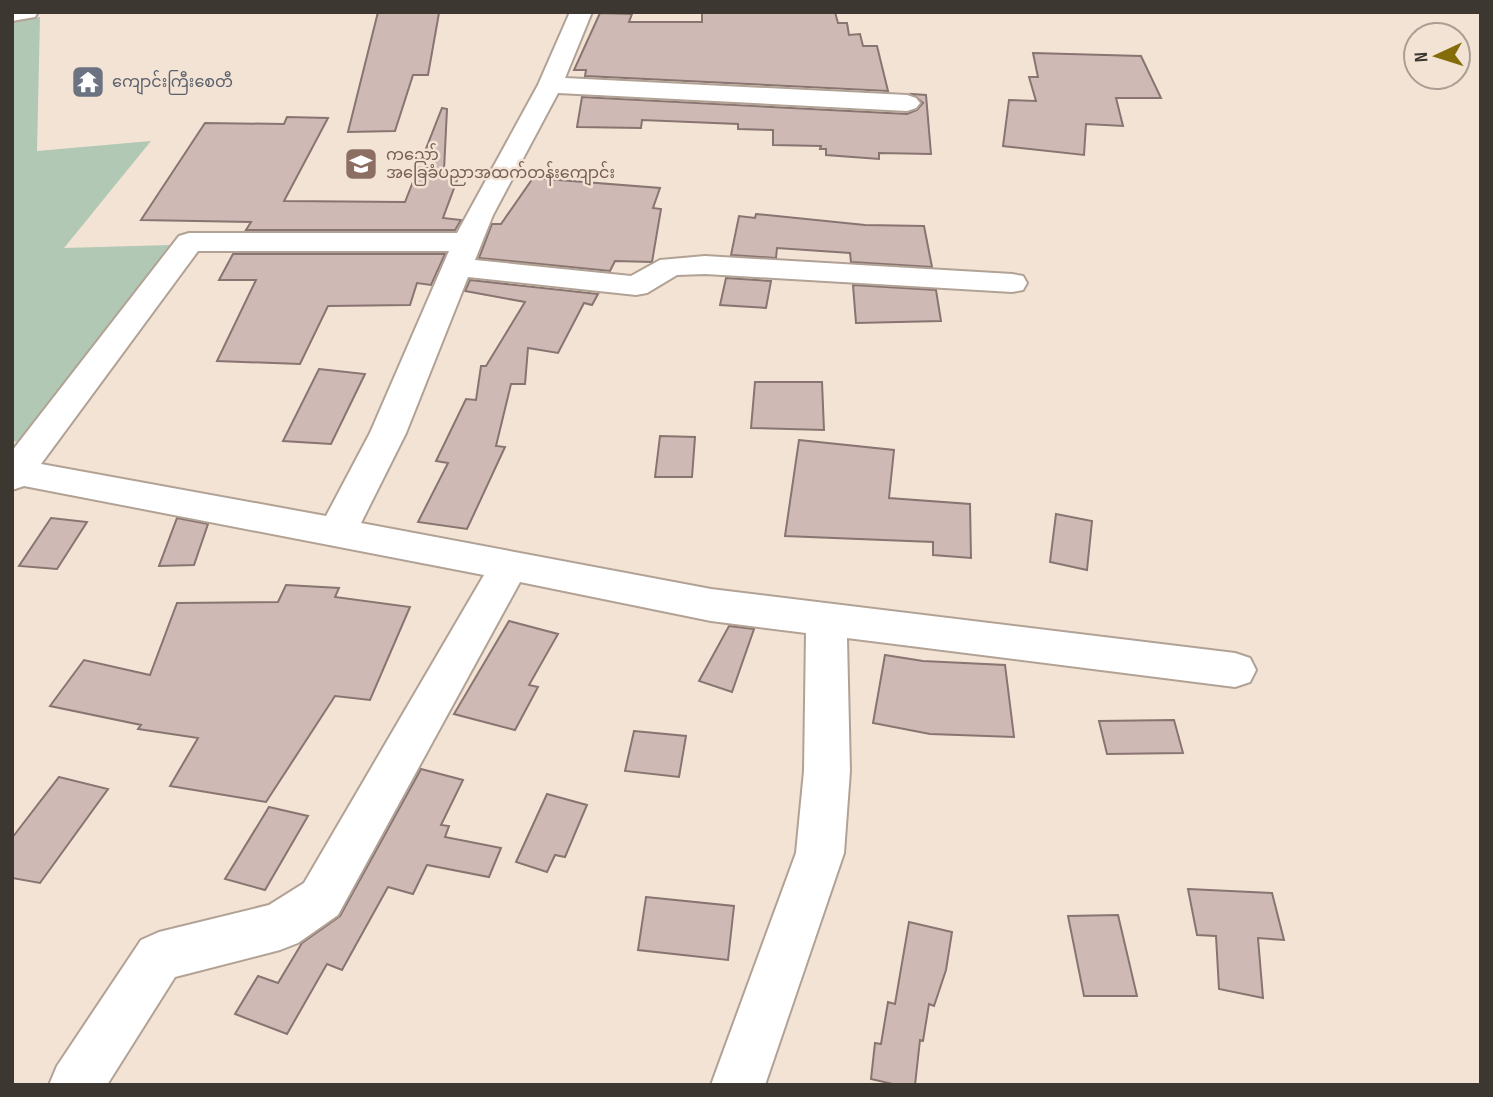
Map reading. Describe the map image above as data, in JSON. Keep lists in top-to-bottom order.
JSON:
{
  "places": {
    "temple": ["ကျောင်းကြီးစေတီ"],
    "school or university": ["ကညှော် အခြေခံပညာအထက်တန်းကျောင်း"]
  },
  "north": "left"
}
